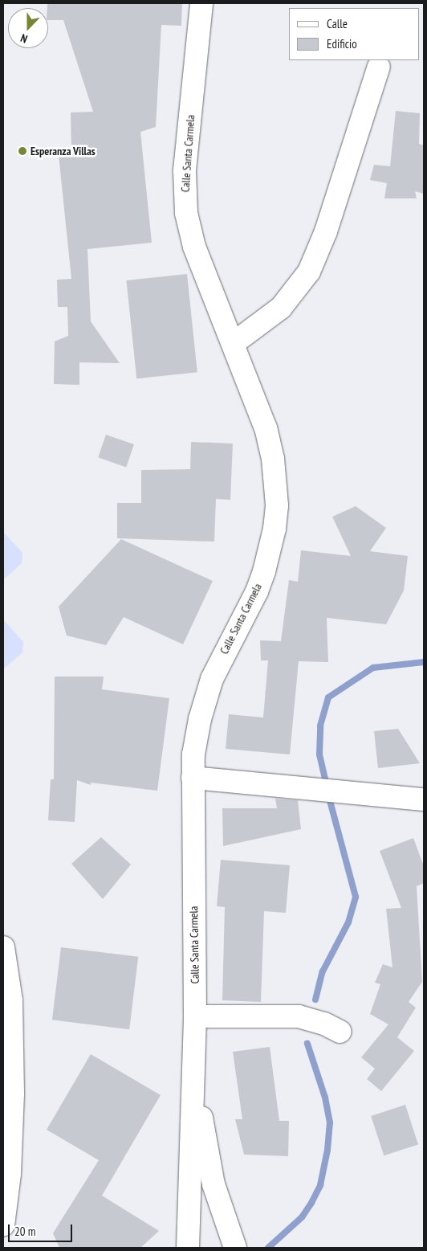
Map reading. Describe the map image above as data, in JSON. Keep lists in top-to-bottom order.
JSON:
{
  "streets": {
    "street": ["Calle Santa Carmela"]
  },
  "places": ["Esperanza Villas"],
  "legend": ["Calle", "Edificio"],
  "scale_bar": "20 m",
  "north": "bottom"
}
